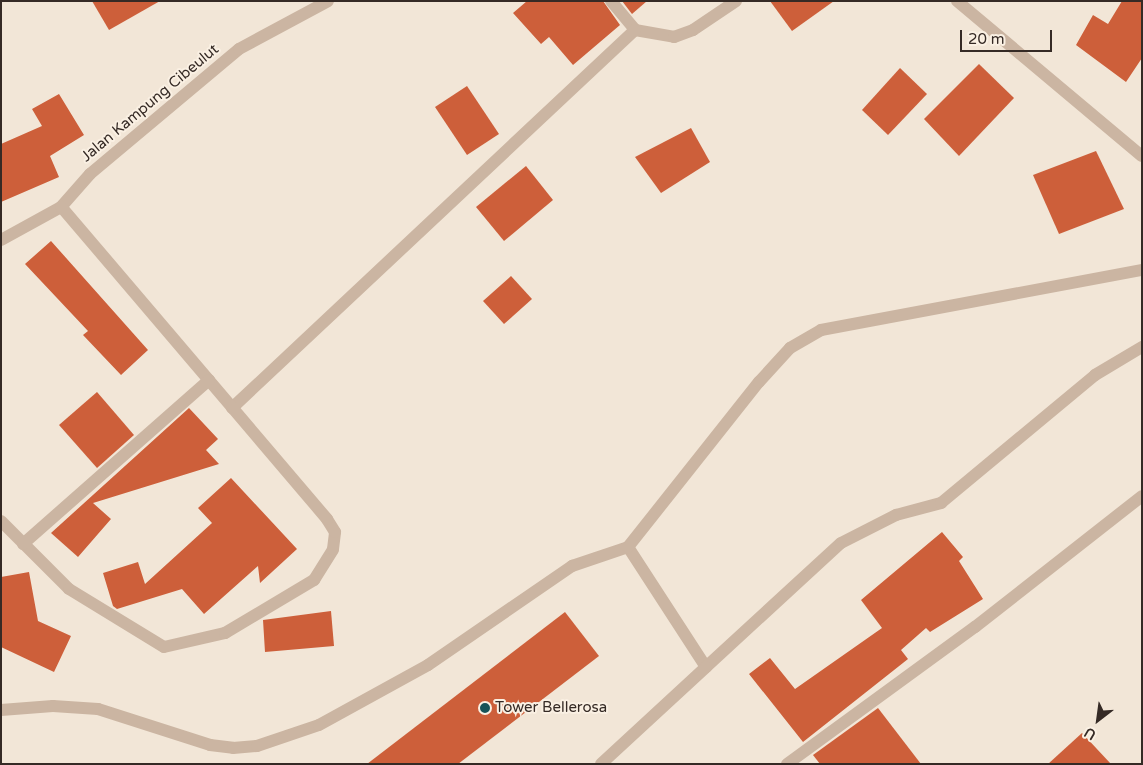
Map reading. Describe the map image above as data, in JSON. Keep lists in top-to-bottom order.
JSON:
{
  "streets": {
    "street": ["Jalan Kampung Cibeulut"]
  },
  "places": ["Tower Bellerosa"],
  "scale_bar": "20 m",
  "north": "bottom left"
}
